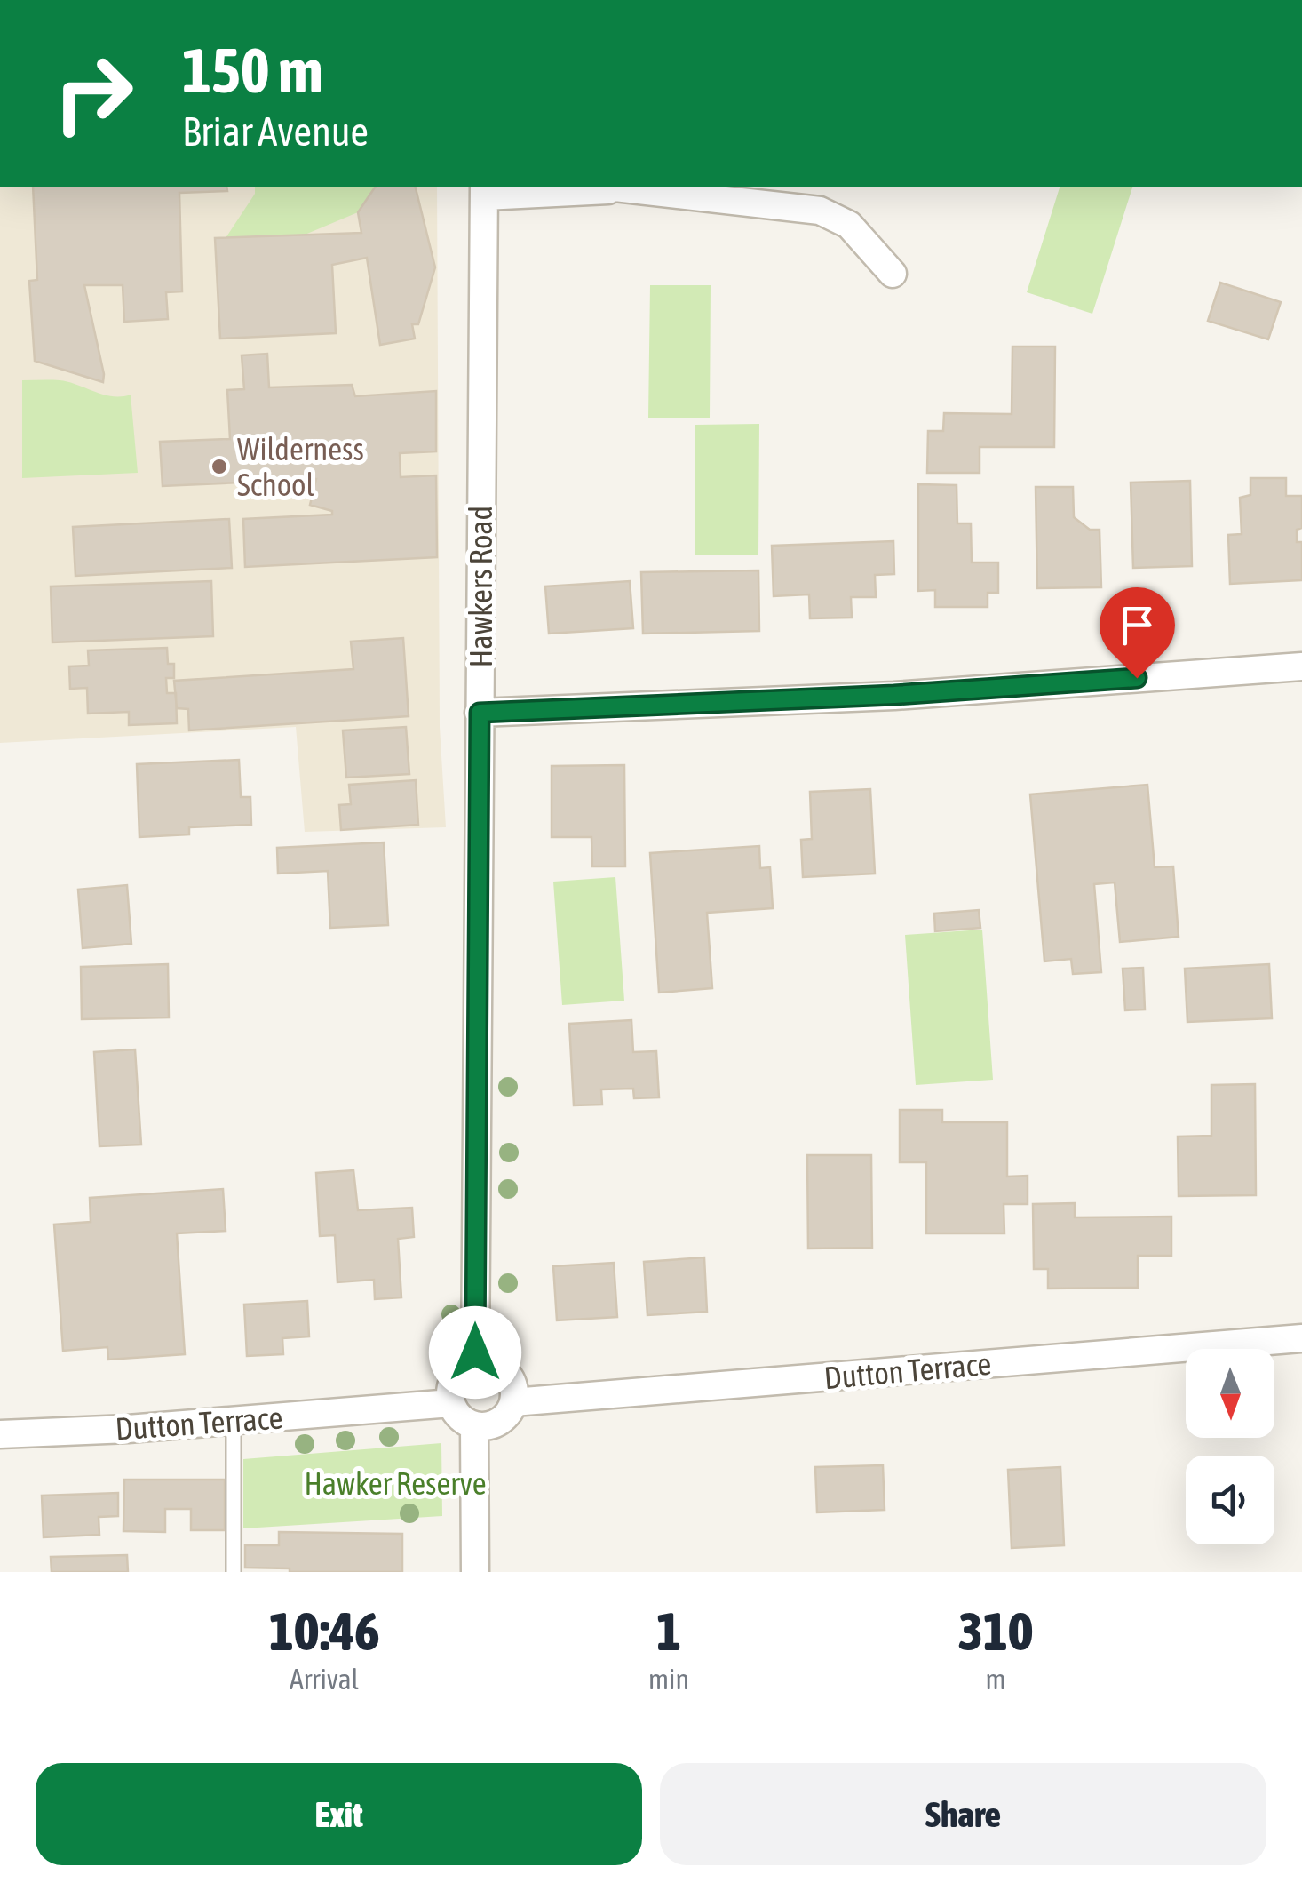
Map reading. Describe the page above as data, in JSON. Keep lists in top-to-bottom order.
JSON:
{
  "streets": {
    "street": ["Hawkers Road", "Dutton Terrace"]
  },
  "crossings": [
    ["Hawkers Road", "Dutton Terrace"]
  ],
  "parks": ["Hawker Reserve"],
  "places": ["Wilderness School"],
  "north": "bottom",
  "page": {
    "turn": ["150 m", "Briar Avenue"],
    "eta": [
      "10:46",
      "Arrival",
      "1",
      "min",
      "310",
      "m"
    ],
    "buttons": ["Exit", "Share"]
  }
}
